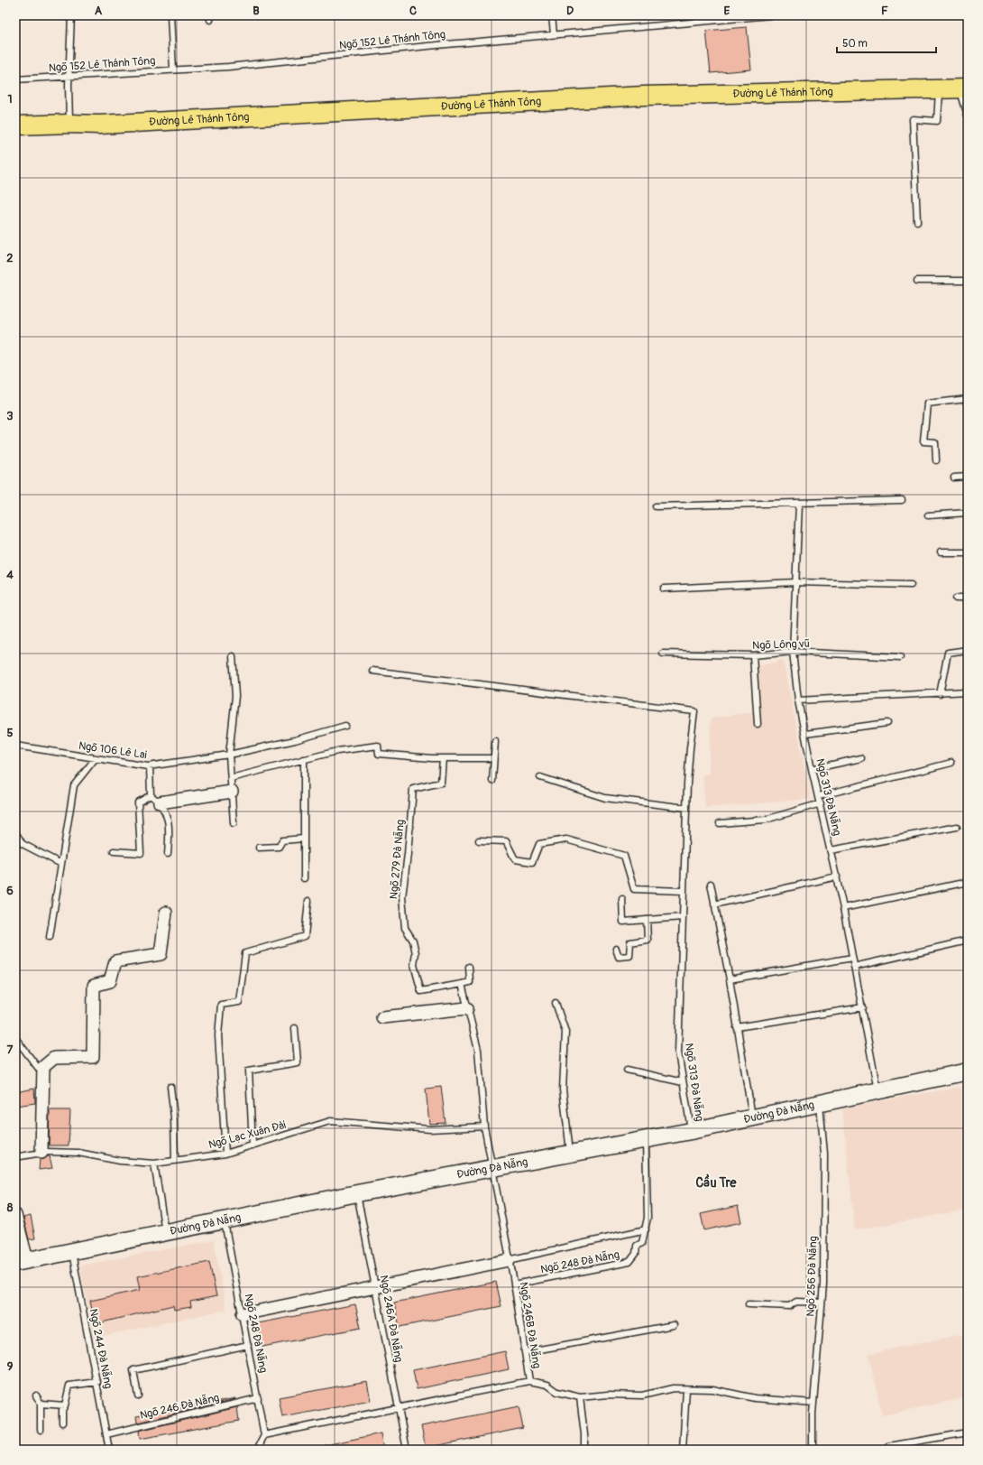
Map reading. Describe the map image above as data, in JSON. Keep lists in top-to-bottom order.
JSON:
{
  "streets": {
    "main road": ["Đường Lê Thánh Tông", "Đường Đà Nẵng"],
    "lane": [
      "Ngõ 152 Lê Thánh Tông",
      "Ngõ Lông vũ",
      "Ngõ 106 Lê Lai",
      "Ngõ 313 Đà Nẵng",
      "Ngõ 279 Đà Nẵng",
      "Ngõ Lạc Xuân Đài",
      "Ngõ 248 Đà Nẵng",
      "Ngõ 256 Đà Nẵng",
      "Ngõ 246A Đà Nẵng",
      "Ngõ 246B Đà Nẵng",
      "Ngõ 244 Đà Nẵng",
      "Ngõ 246 Đà Nẵng"
    ]
  },
  "crossings": [
    ["Ngõ Lông vũ", "Ngõ 313 Đà Nẵng"],
    ["Ngõ 313 Đà Nẵng", "Đường Đà Nẵng"],
    ["Đường Đà Nẵng", "Ngõ 248 Đà Nẵng"],
    ["Đường Đà Nẵng", "Ngõ 256 Đà Nẵng"],
    ["Đường Đà Nẵng", "Ngõ 246A Đà Nẵng"],
    ["Đường Đà Nẵng", "Ngõ 246B Đà Nẵng"],
    ["Đường Đà Nẵng", "Ngõ 244 Đà Nẵng"],
    ["Ngõ 248 Đà Nẵng", "Ngõ 246B Đà Nẵng"],
    ["Ngõ 248 Đà Nẵng", "Ngõ 246 Đà Nẵng"],
    ["Ngõ 256 Đà Nẵng", "Ngõ 246B Đà Nẵng"],
    ["Ngõ 244 Đà Nẵng", "Ngõ 246 Đà Nẵng"]
  ],
  "districts": ["Cầu Tre"],
  "scale_bar": "50 m",
  "grid": {
    "columns": [
      "A",
      "B",
      "C",
      "D",
      "E",
      "F"
    ],
    "rows": [
      "1",
      "2",
      "3",
      "4",
      "5",
      "6",
      "7",
      "8",
      "9"
    ]
  }
}
